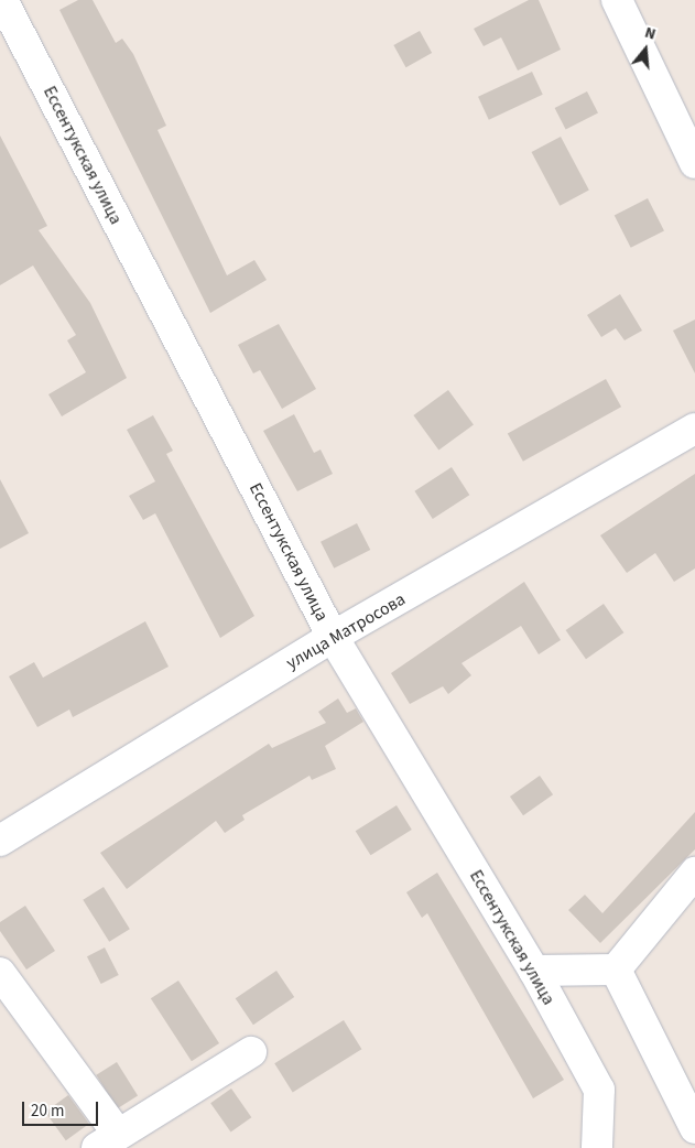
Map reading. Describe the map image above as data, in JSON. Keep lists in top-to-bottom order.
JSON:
{
  "streets": {
    "street": ["Ессентукская улица", "улица Матросова"]
  },
  "crossings": [
    ["Ессентукская улица", "улица Матросова"]
  ],
  "scale_bar": "20 m",
  "north": "top"
}
